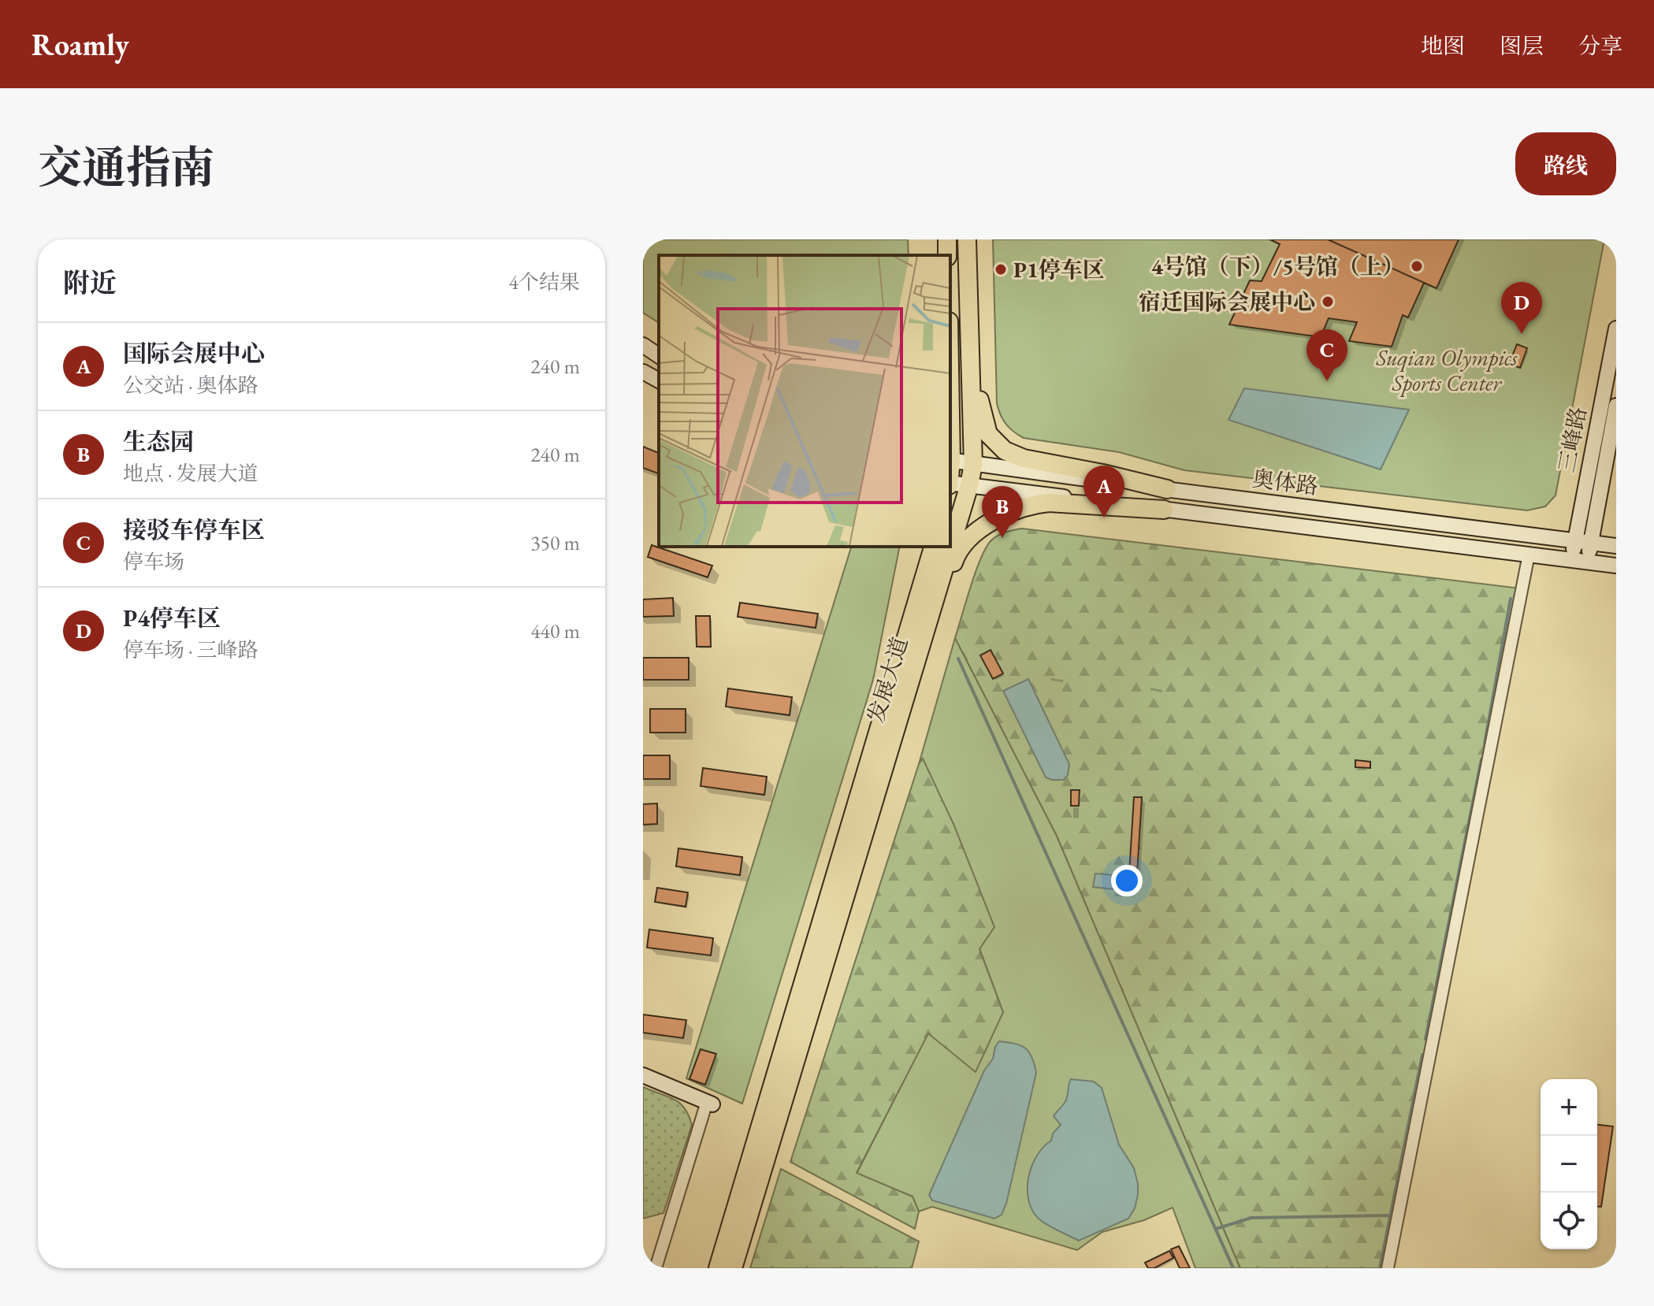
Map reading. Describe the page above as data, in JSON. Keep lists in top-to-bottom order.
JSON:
{
  "streets": {
    "main road": ["三峰路", "奥体路", "发展大道"]
  },
  "crossings": [
    ["三峰路", "奥体路"],
    ["奥体路", "发展大道"]
  ],
  "parks": ["Suqian Olympics Sports Center"],
  "places": ["4号馆（下）/5号馆（上）", "P1停车区", "宿迁国际会展中心"],
  "page": {
    "header": "Roamly",
    "nav": ["地图", "图层", "分享"],
    "title": "交通指南",
    "buttons": "路线",
    "heading": ["附近", "4个结果"],
    "pins": [
      "D",
      "C",
      "A",
      "B"
    ],
    "list": [
      {
        "mark": "A",
        "name": "国际会展中心",
        "note": "公交站 · 奥体路",
        "value": "240 m"
      },
      {
        "mark": "B",
        "name": "生态园",
        "note": "地点 · 发展大道",
        "value": "240 m"
      },
      {
        "mark": "C",
        "name": "接驳车停车区",
        "note": "停车场",
        "value": "350 m"
      },
      {
        "mark": "D",
        "name": "P4停车区",
        "note": "停车场 · 三峰路",
        "value": "440 m"
      }
    ],
    "map_buttons": ["+", "−"]
  }
}
